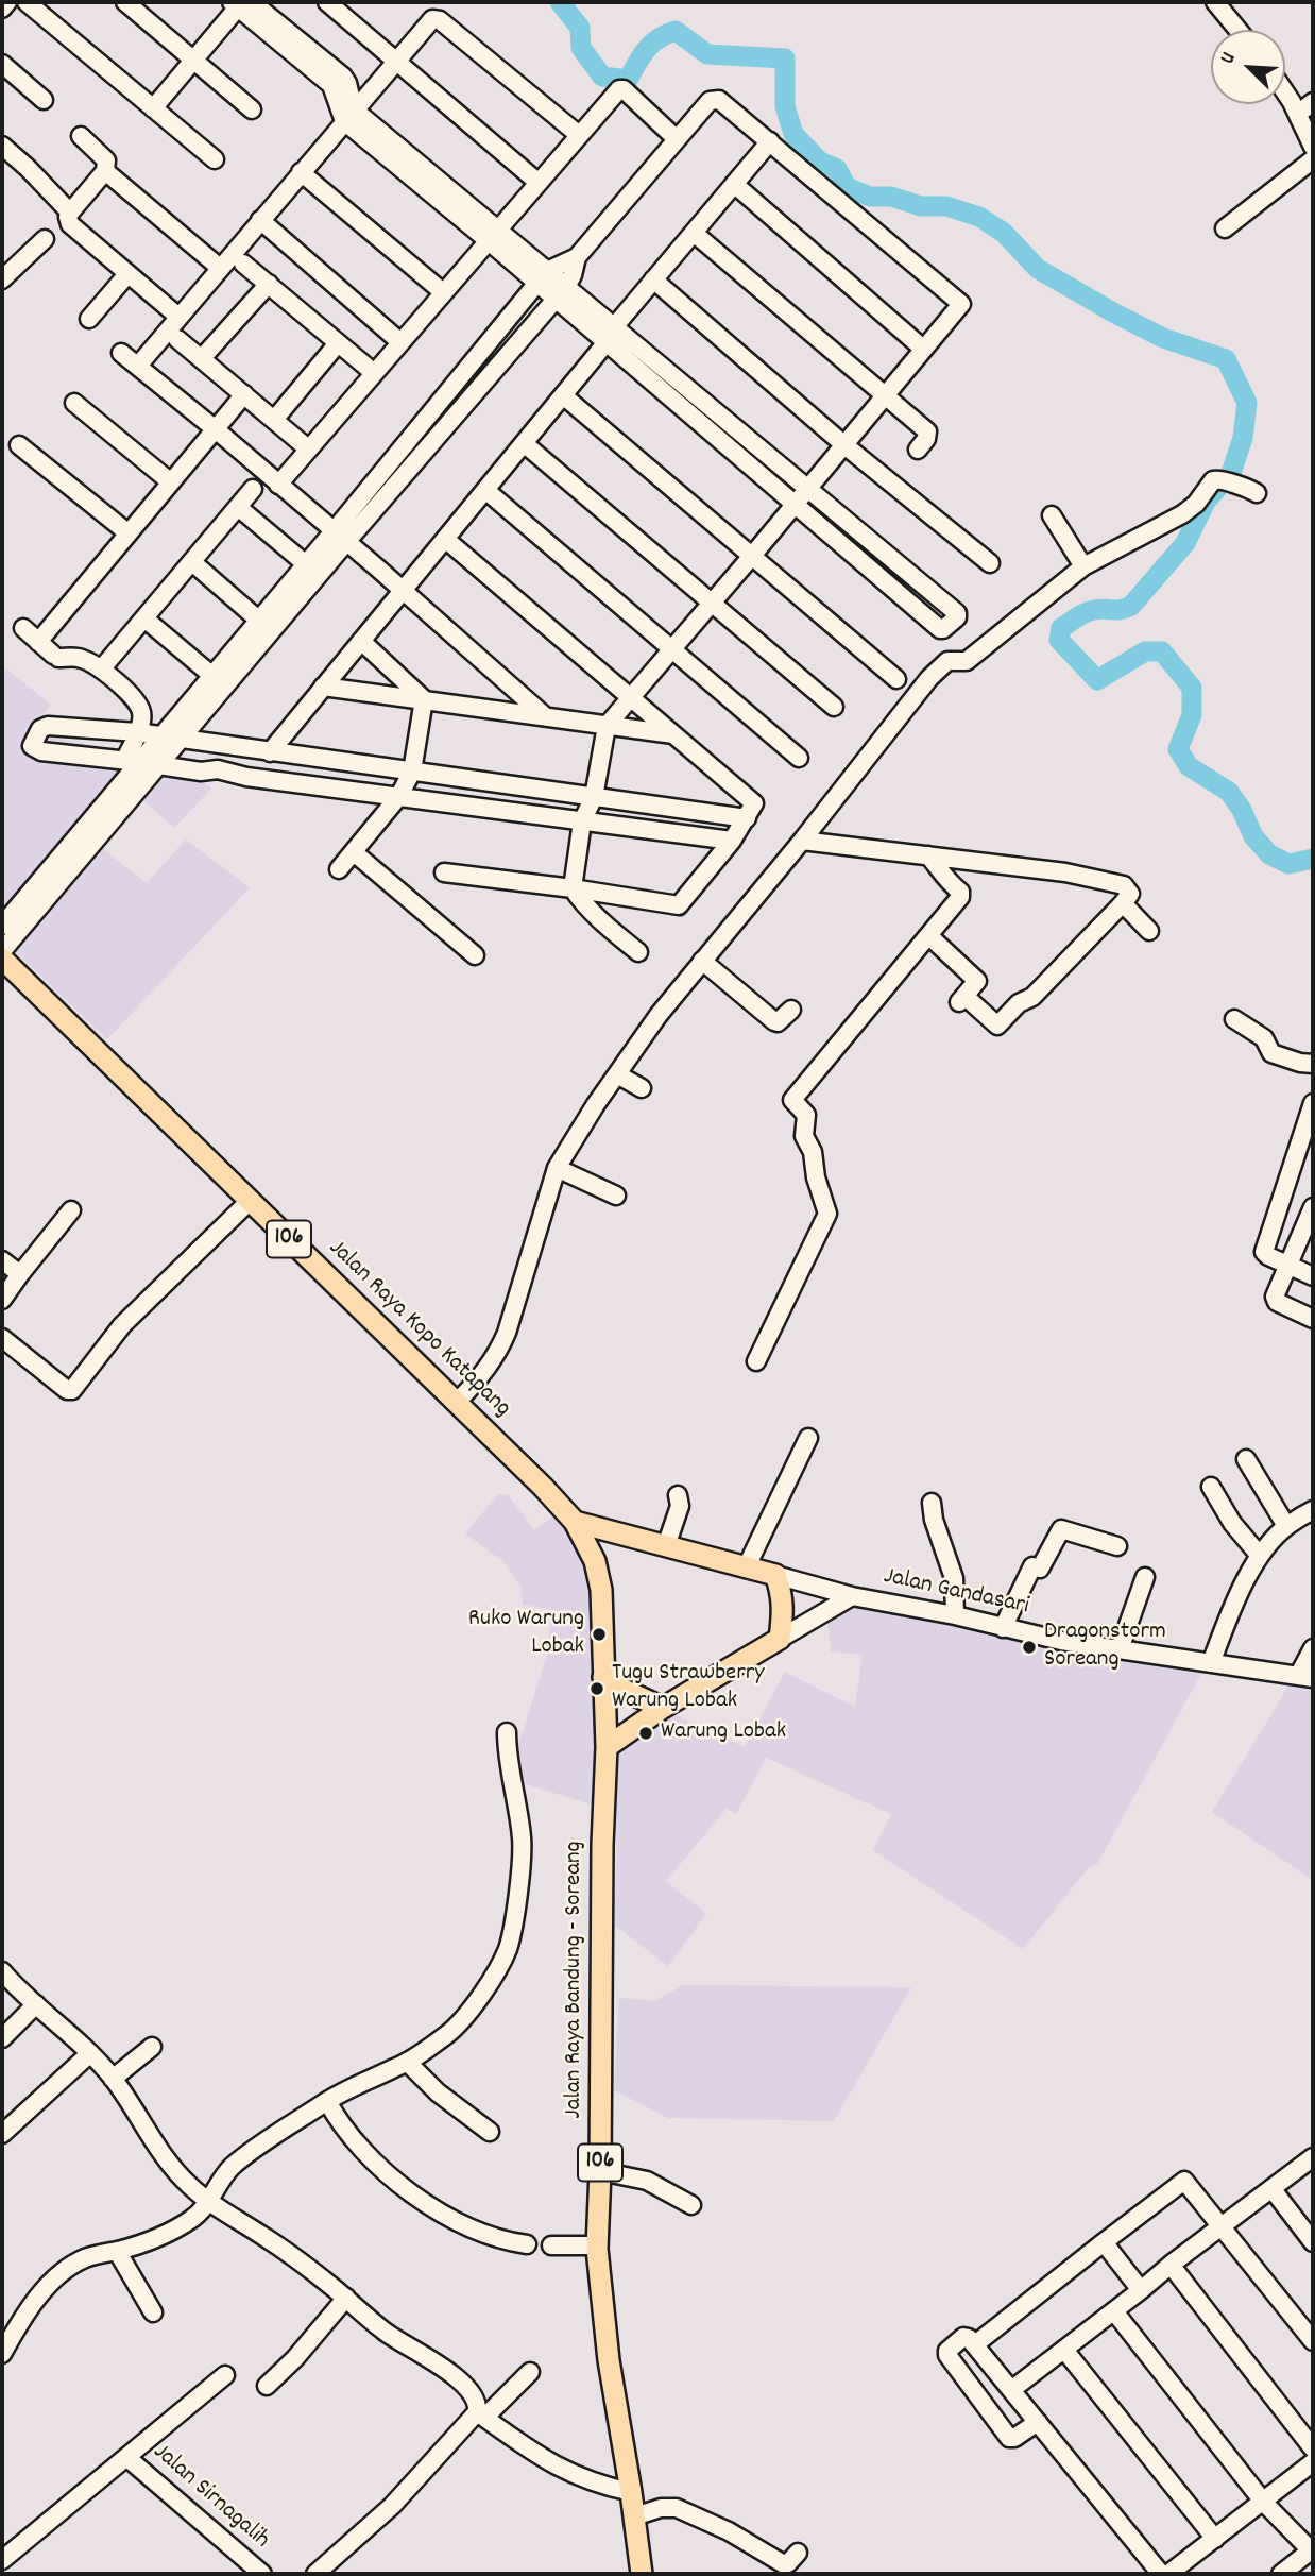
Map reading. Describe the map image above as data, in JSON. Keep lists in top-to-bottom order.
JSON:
{
  "streets": {
    "main road": ["106", "Jalan Raya Kopo Katapang", "Jalan Raya Bandung - Soreang"],
    "street": ["Jalan Gandasari", "Jalan Sirnagalih"]
  },
  "crossings": [
    ["Jalan Raya Kopo Katapang", "Jalan Raya Bandung - Soreang"]
  ],
  "places": [
    "Ruko Warung Lobak",
    "Dragonstorm Soreang",
    "Tugu Strawberry Warung Lobak",
    "Warung Lobak"
  ],
  "north": "top left"
}
